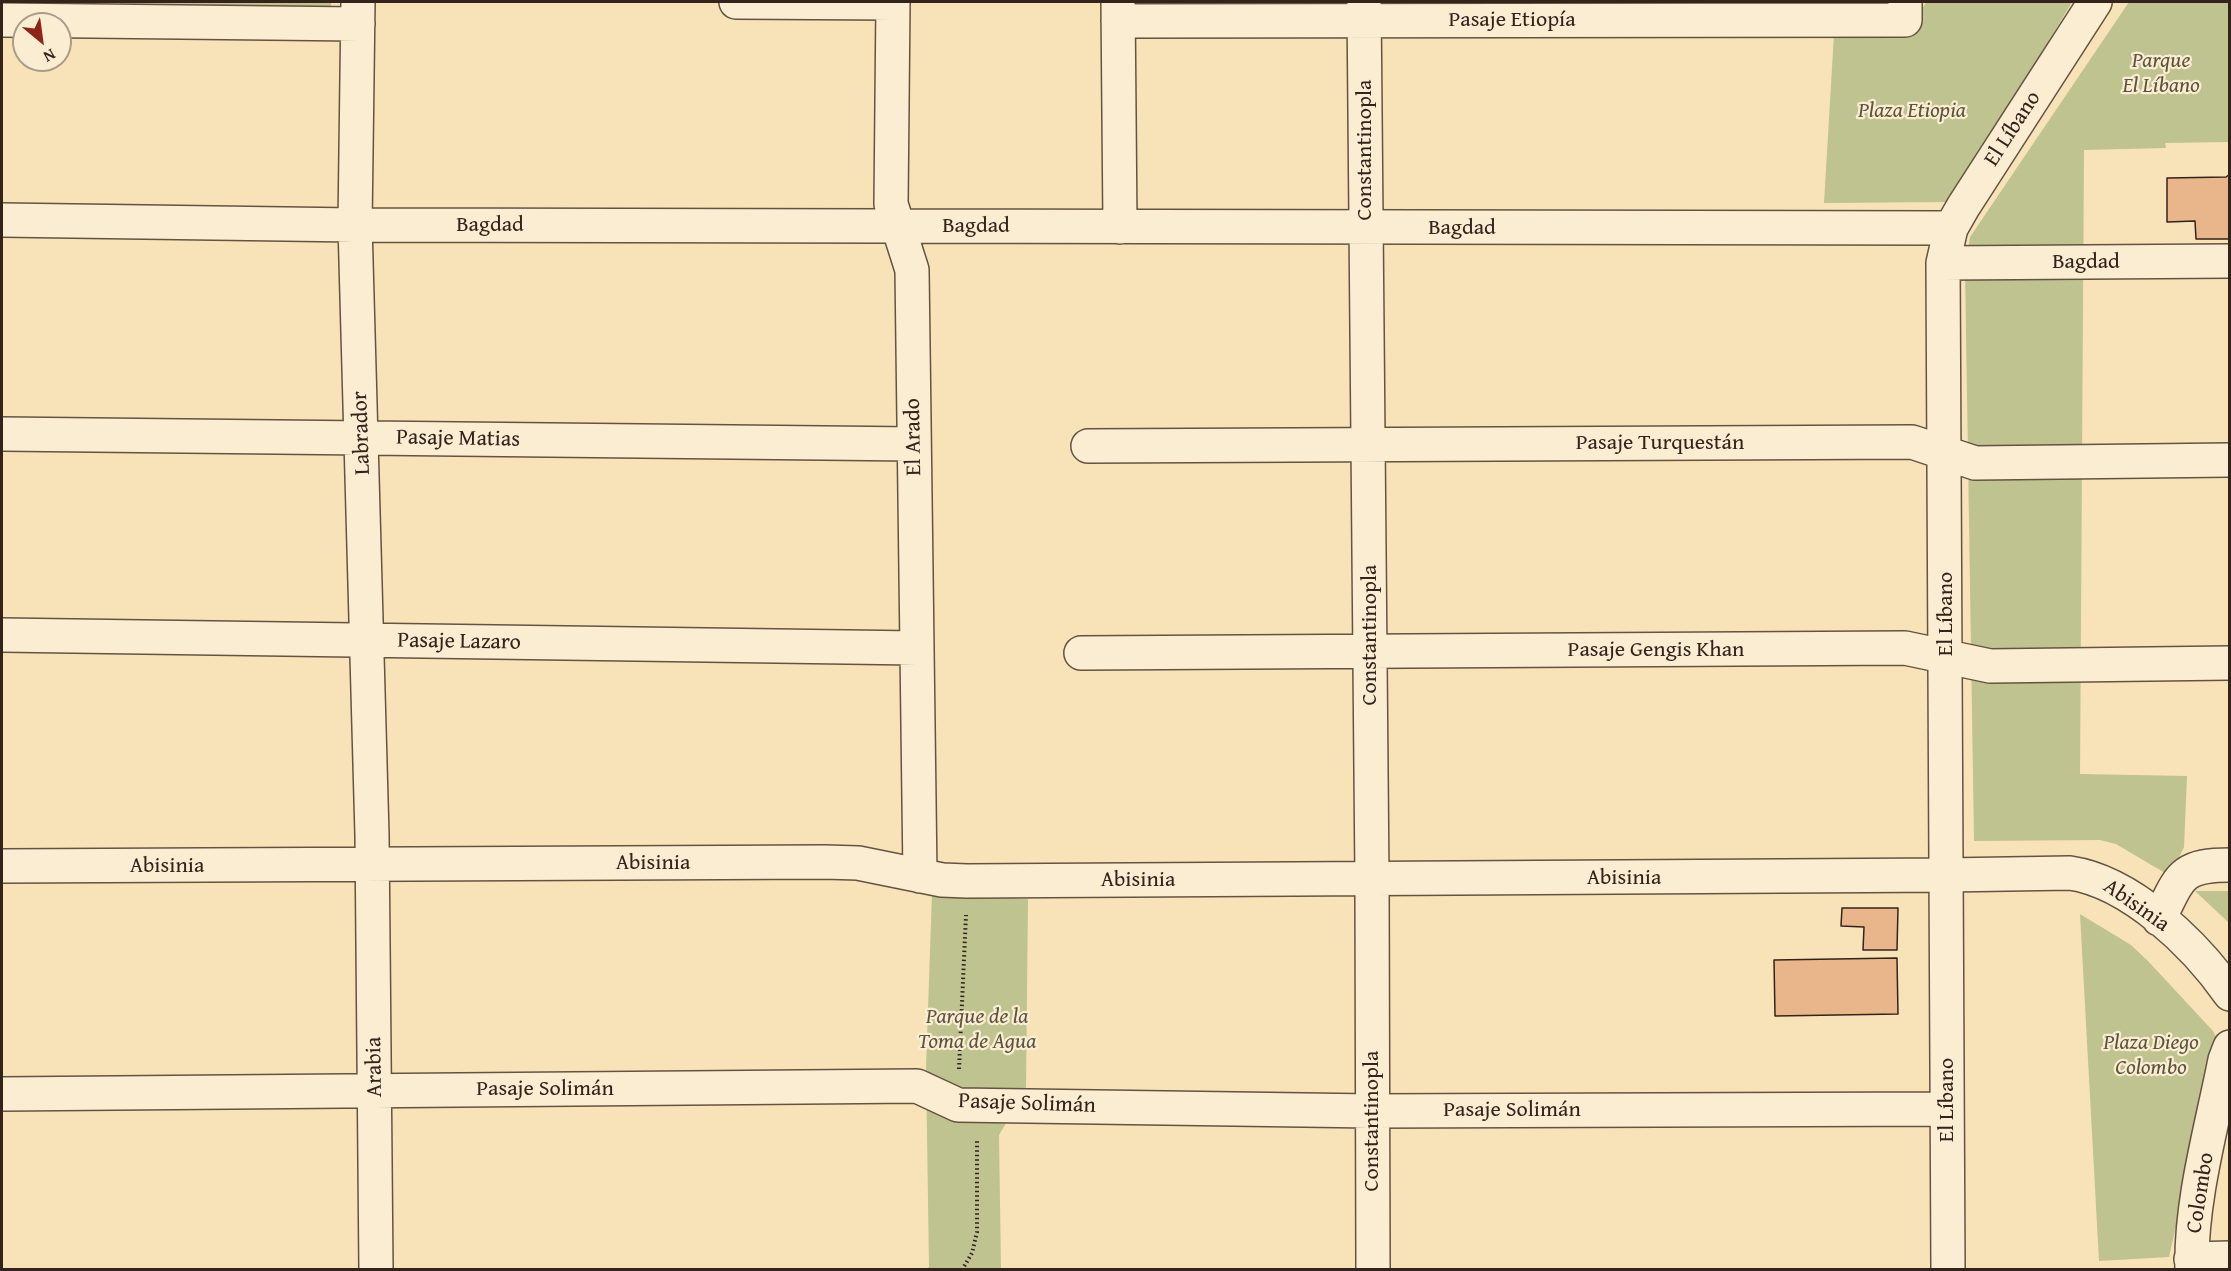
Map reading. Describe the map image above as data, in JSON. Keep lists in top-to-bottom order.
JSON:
{
  "streets": {
    "street": [
      "Pasaje Etiopía",
      "El Líbano",
      "Constantinopla",
      "Bagdad",
      "Labrador",
      "El Arado",
      "Pasaje Matias",
      "Pasaje Turquestán",
      "Pasaje Lazaro",
      "Pasaje Gengis Khan",
      "Abisinia",
      "Arabia",
      "Pasaje Solimán",
      "Colombo"
    ]
  },
  "crossings": [
    ["Pasaje Etiopía", "Constantinopla"],
    ["El Líbano", "Bagdad"],
    ["El Líbano", "Pasaje Turquestán"],
    ["El Líbano", "Pasaje Gengis Khan"],
    ["El Líbano", "Abisinia"],
    ["El Líbano", "Pasaje Solimán"],
    ["Constantinopla", "Bagdad"],
    ["Constantinopla", "Pasaje Turquestán"],
    ["Constantinopla", "Pasaje Gengis Khan"],
    ["Constantinopla", "Abisinia"],
    ["Constantinopla", "Pasaje Solimán"],
    ["Bagdad", "Labrador"],
    ["Bagdad", "El Arado"],
    ["Labrador", "Pasaje Matias"],
    ["Labrador", "Pasaje Lazaro"],
    ["Labrador", "Abisinia"],
    ["Labrador", "Arabia"],
    ["El Arado", "Pasaje Matias"],
    ["El Arado", "Pasaje Lazaro"],
    ["El Arado", "Abisinia"],
    ["Abisinia", "Arabia"],
    ["Arabia", "Pasaje Solimán"]
  ],
  "parks": [
    "Parque El Líbano",
    "Plaza Etiopia",
    "Parque de la Toma de Agua",
    "Plaza Diego Colombo"
  ],
  "north": "bottom right"
}
